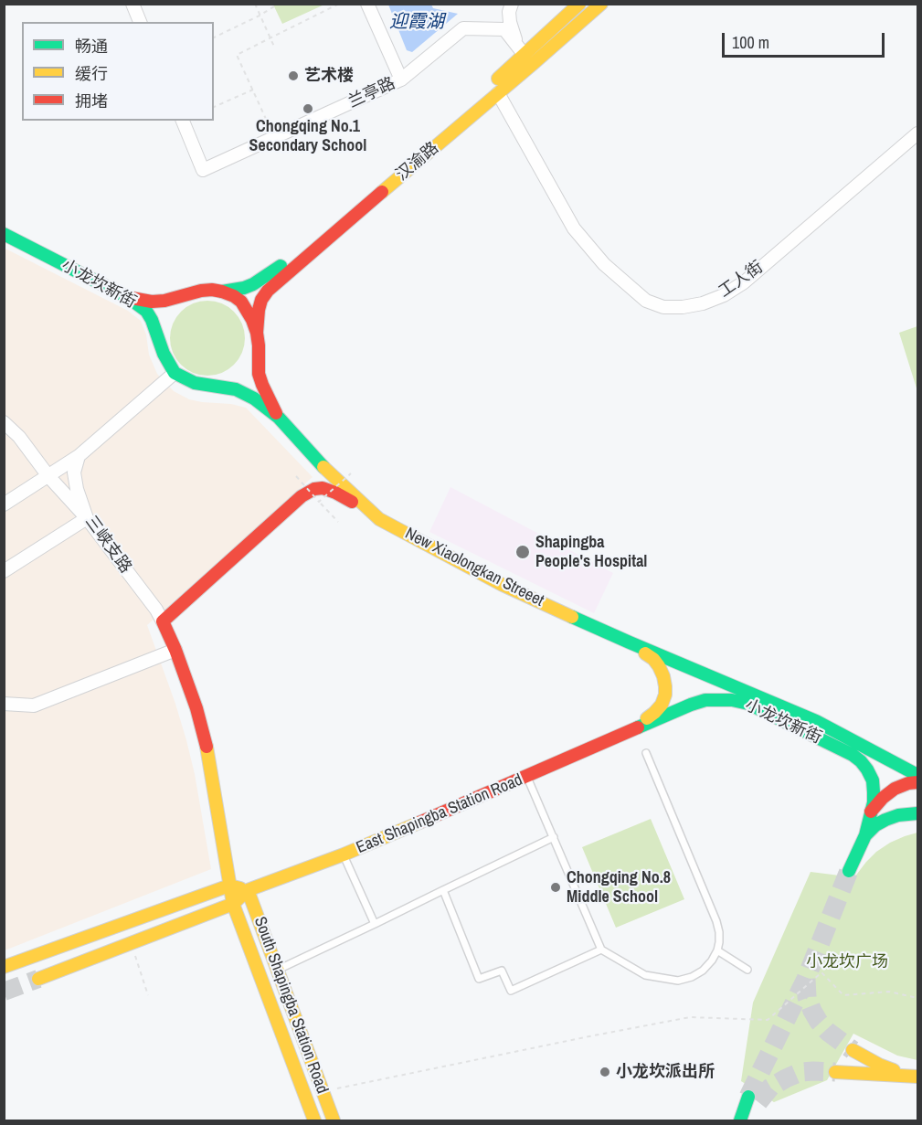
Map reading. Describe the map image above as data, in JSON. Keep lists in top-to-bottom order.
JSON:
{
  "streets": {
    "main road": [
      "汉渝路",
      "小龙坎新街",
      "New Xiaolongkan Streeet",
      "East Shapingba Station Road",
      "South Shapingba Station Road"
    ],
    "street": ["兰亭路", "工人街", "三峡支路"]
  },
  "crossings": [
    ["兰亭路", "汉渝路"],
    ["汉渝路", "工人街"],
    ["汉渝路", "New Xiaolongkan Streeet"],
    ["小龙坎新街", "East Shapingba Station Road"],
    ["三峡支路", "South Shapingba Station Road"],
    ["East Shapingba Station Road", "South Shapingba Station Road"]
  ],
  "water": ["迎霞湖"],
  "parks": ["小龙坎广场"],
  "places": [
    "艺术楼",
    "Chongqing No.1 Secondary School",
    "Shapingba People's Hospital",
    "Chongqing No.8 Middle School",
    "小龙坎派出所"
  ],
  "legend": ["畅通", "缓行", "拥堵"],
  "scale_bar": "100 m"
}
